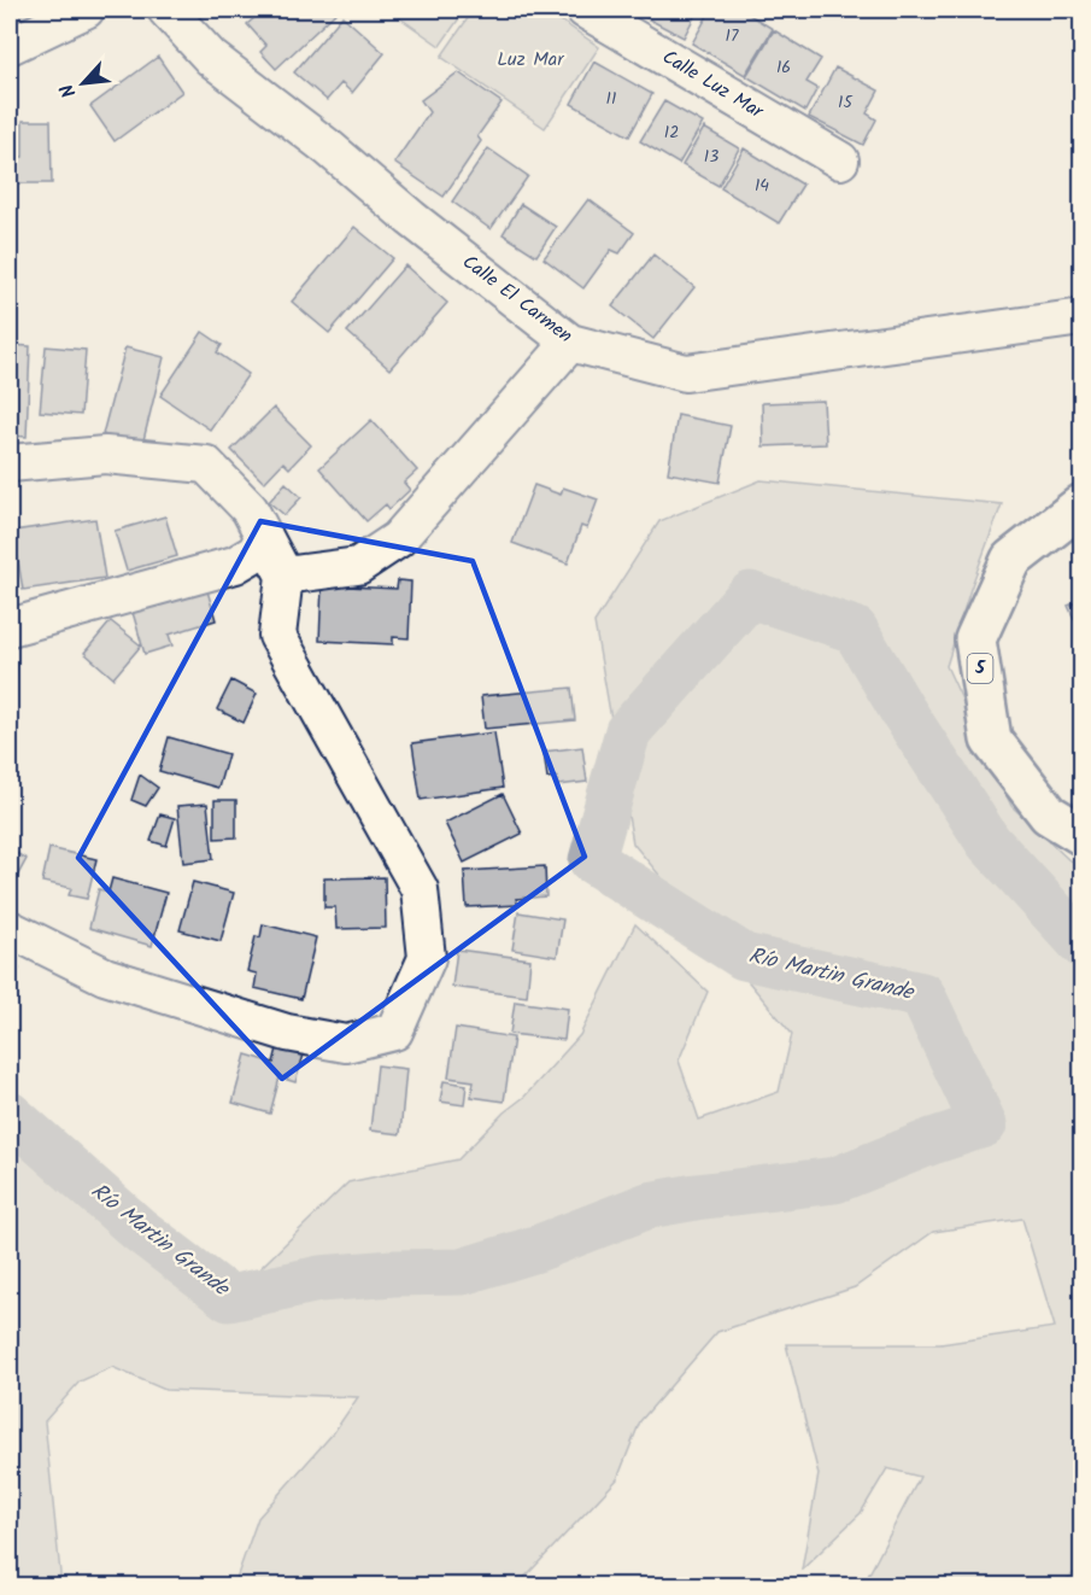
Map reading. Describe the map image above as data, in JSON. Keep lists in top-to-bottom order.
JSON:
{
  "streets": {
    "main road": ["5"],
    "street": ["Calle Luz Mar", "Calle El Carmen"]
  },
  "water": ["Río Martin Grande"],
  "parks": ["Luz Mar"],
  "house_numbers": [
    "17",
    "16",
    "11",
    "15",
    "12",
    "13",
    "14"
  ],
  "north": "bottom left"
}
